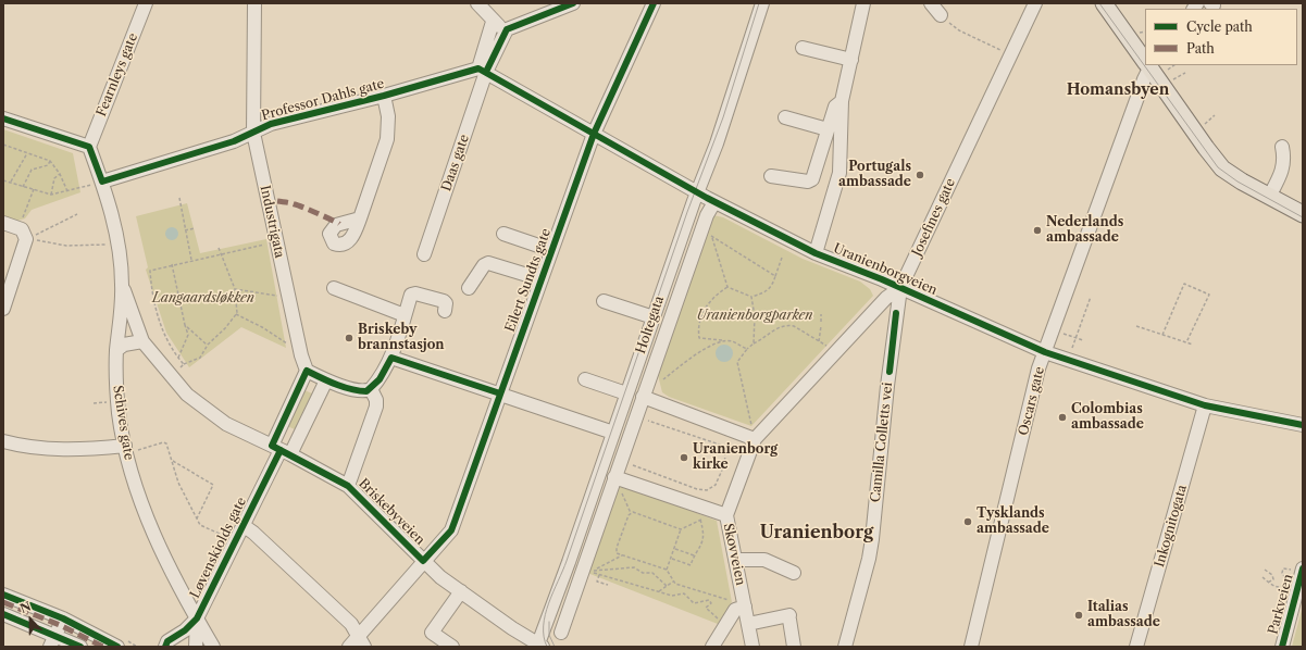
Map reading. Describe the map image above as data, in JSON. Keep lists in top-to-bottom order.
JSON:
{
  "streets": {
    "street": [
      "Fearnleys gate",
      "Professor Dahls gate",
      "Daas gate",
      "Josefines gate",
      "Industrigata",
      "Uranienborgveien",
      "Eilert Sundts gate",
      "Holtegata",
      "Oscars gate",
      "Schives gate",
      "Camilla Colletts vei",
      "Briskebyveien",
      "Inkognitogata",
      "Løvenskiolds gate",
      "Skovveien",
      "Parkveien"
    ]
  },
  "crossings": [
    ["Professor Dahls gate", "Daas gate"],
    ["Professor Dahls gate", "Industrigata"],
    ["Professor Dahls gate", "Uranienborgveien"],
    ["Professor Dahls gate", "Schives gate"],
    ["Daas gate", "Uranienborgveien"],
    ["Josefines gate", "Uranienborgveien"],
    ["Josefines gate", "Camilla Colletts vei"],
    ["Josefines gate", "Skovveien"],
    ["Industrigata", "Løvenskiolds gate"],
    ["Uranienborgveien", "Eilert Sundts gate"],
    ["Uranienborgveien", "Holtegata"],
    ["Uranienborgveien", "Oscars gate"],
    ["Uranienborgveien", "Camilla Colletts vei"],
    ["Uranienborgveien", "Inkognitogata"],
    ["Eilert Sundts gate", "Briskebyveien"],
    ["Holtegata", "Briskebyveien"],
    ["Schives gate", "Briskebyveien"],
    ["Schives gate", "Løvenskiolds gate"],
    ["Briskebyveien", "Løvenskiolds gate"]
  ],
  "districts": ["Homansbyen", "Uranienborg"],
  "parks": ["Langaardsløkken", "Uranienborgparken"],
  "places": [
    "Portugals ambassade",
    "Nederlands ambassade",
    "Briskeby brannstasjon",
    "Colombias ambassade",
    "Uranienborg kirke",
    "Tysklands ambassade",
    "Italias ambassade"
  ],
  "legend": ["Cycle path", "Path"],
  "north": "top"
}
